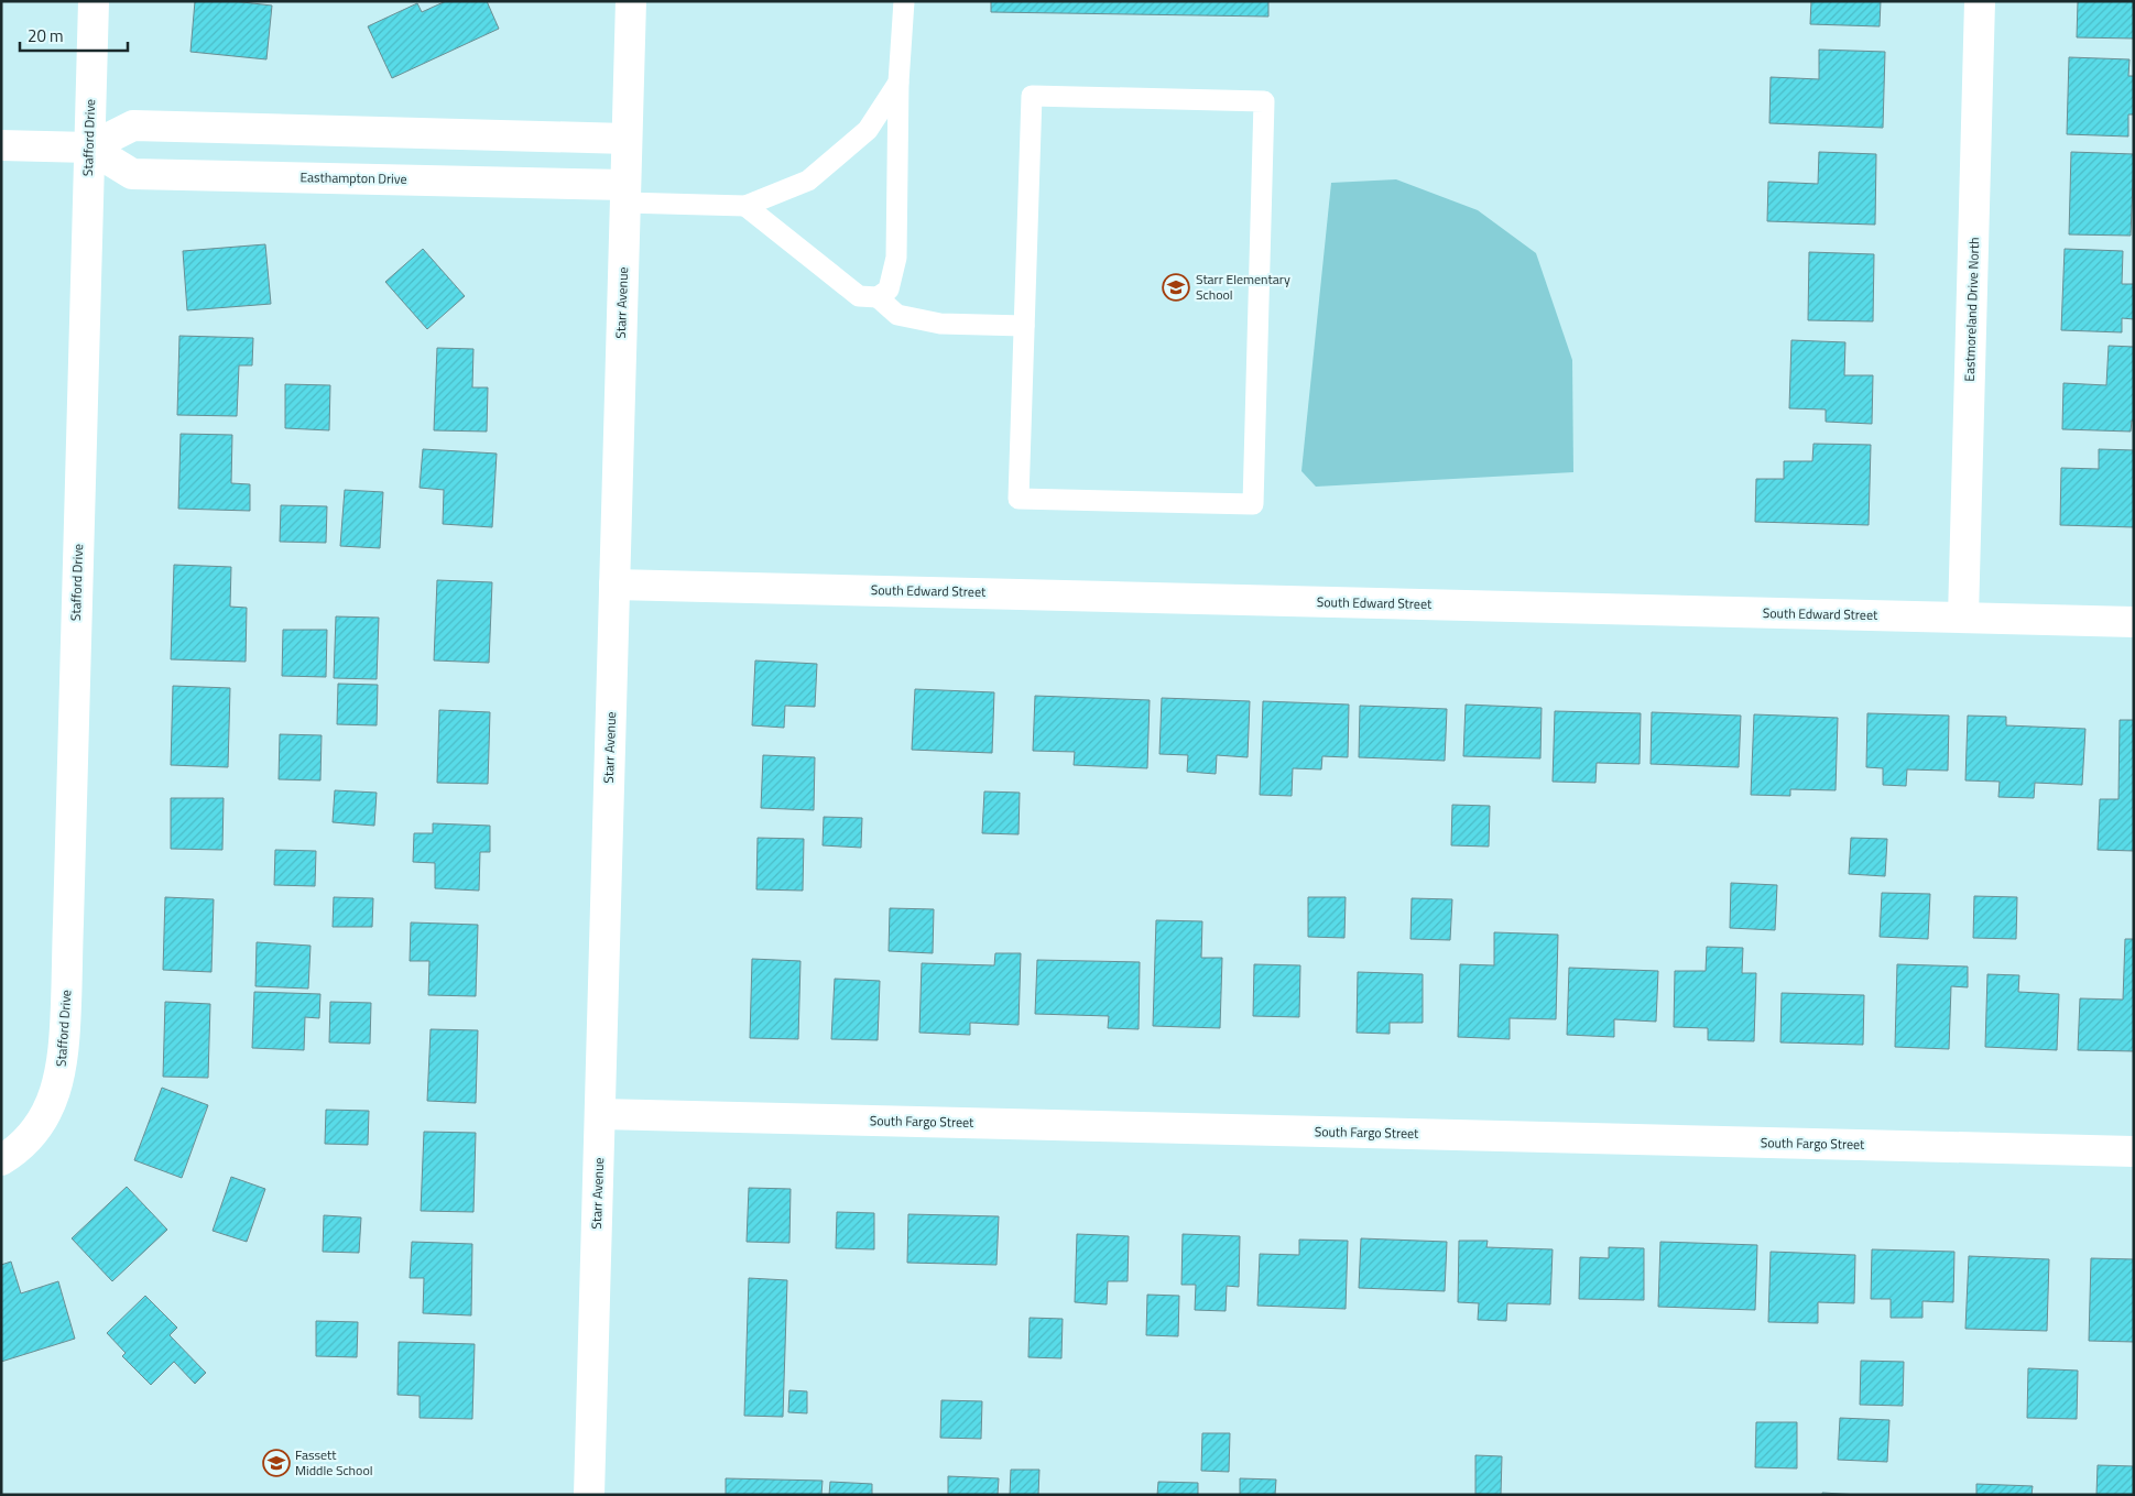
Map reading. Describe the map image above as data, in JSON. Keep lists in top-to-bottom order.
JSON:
{
  "streets": {
    "street": [
      "Stafford Drive",
      "Easthampton Drive",
      "Starr Avenue",
      "Eastmoreland Drive North",
      "South Edward Street",
      "South Fargo Street"
    ]
  },
  "crossings": [
    ["Stafford Drive", "Easthampton Drive"],
    ["Easthampton Drive", "Starr Avenue"],
    ["Starr Avenue", "South Edward Street"],
    ["Starr Avenue", "South Fargo Street"],
    ["Eastmoreland Drive North", "South Edward Street"]
  ],
  "places": {
    "school or university": ["Starr Elementary School", "Fassett Middle School"]
  },
  "scale_bar": "20 m"
}
